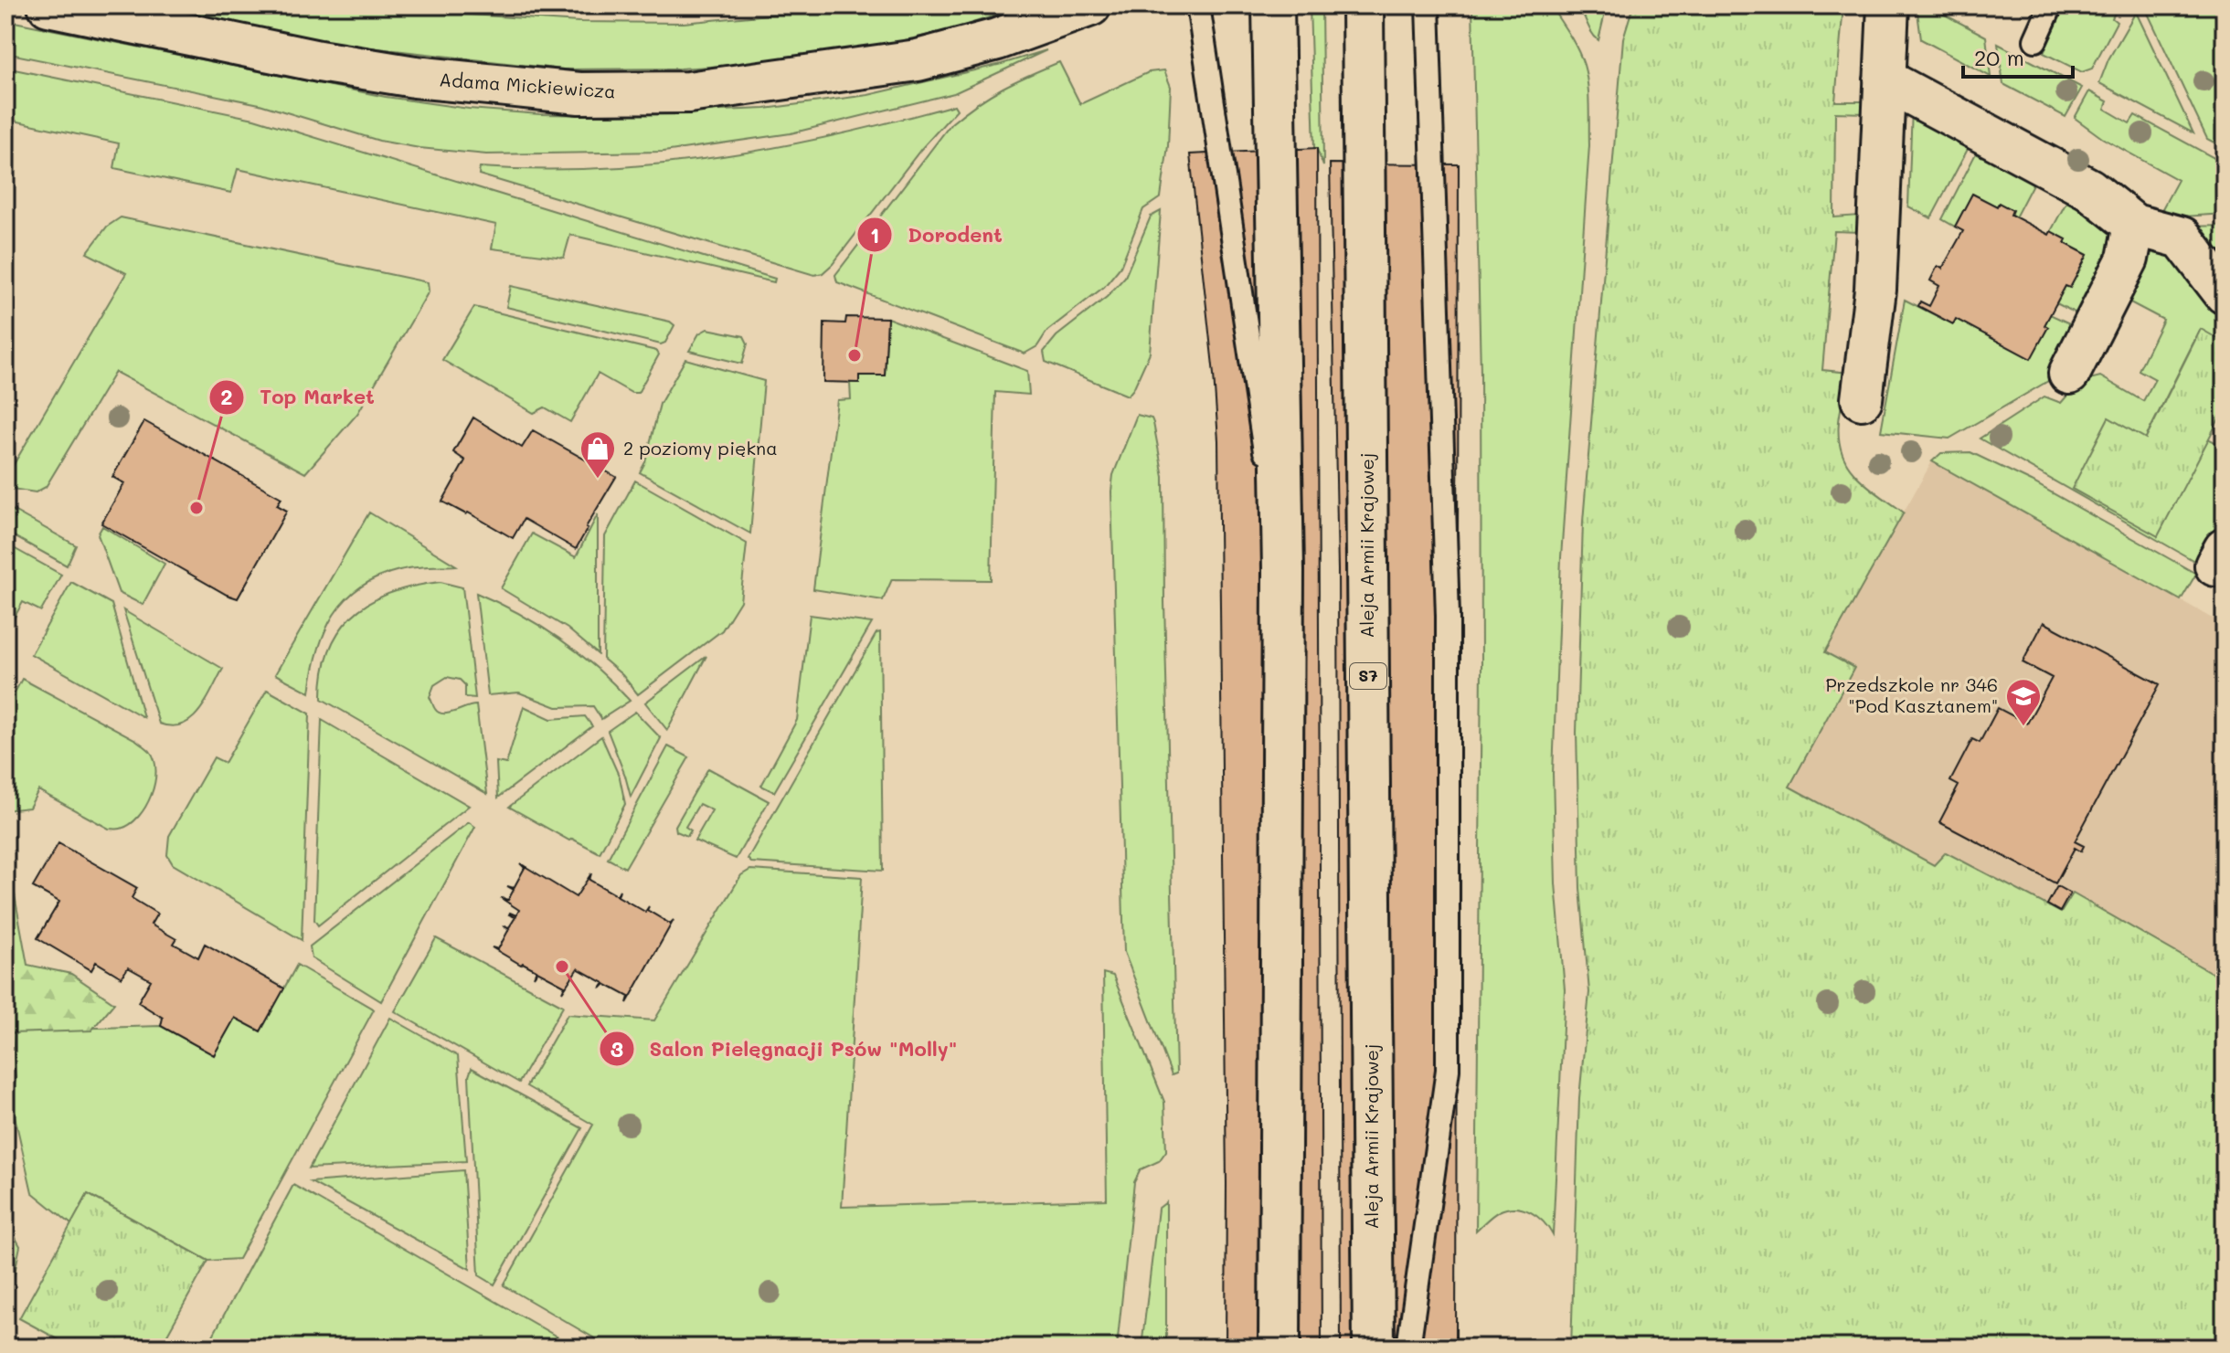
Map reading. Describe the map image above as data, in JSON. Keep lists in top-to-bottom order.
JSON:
{
  "streets": {
    "main road": ["Adama Mickiewicza", "Aleja Armii Krajowej", "S7"]
  },
  "places": {
    "other": ["Dorodent", "Top Market", "Salon Pielęgnacji Psów \"Molly\""],
    "shop": ["2 poziomy piękna"],
    "school or university": ["Przedszkole nr 346 \"Pod Kasztanem\""]
  },
  "scale_bar": "20 m"
}
